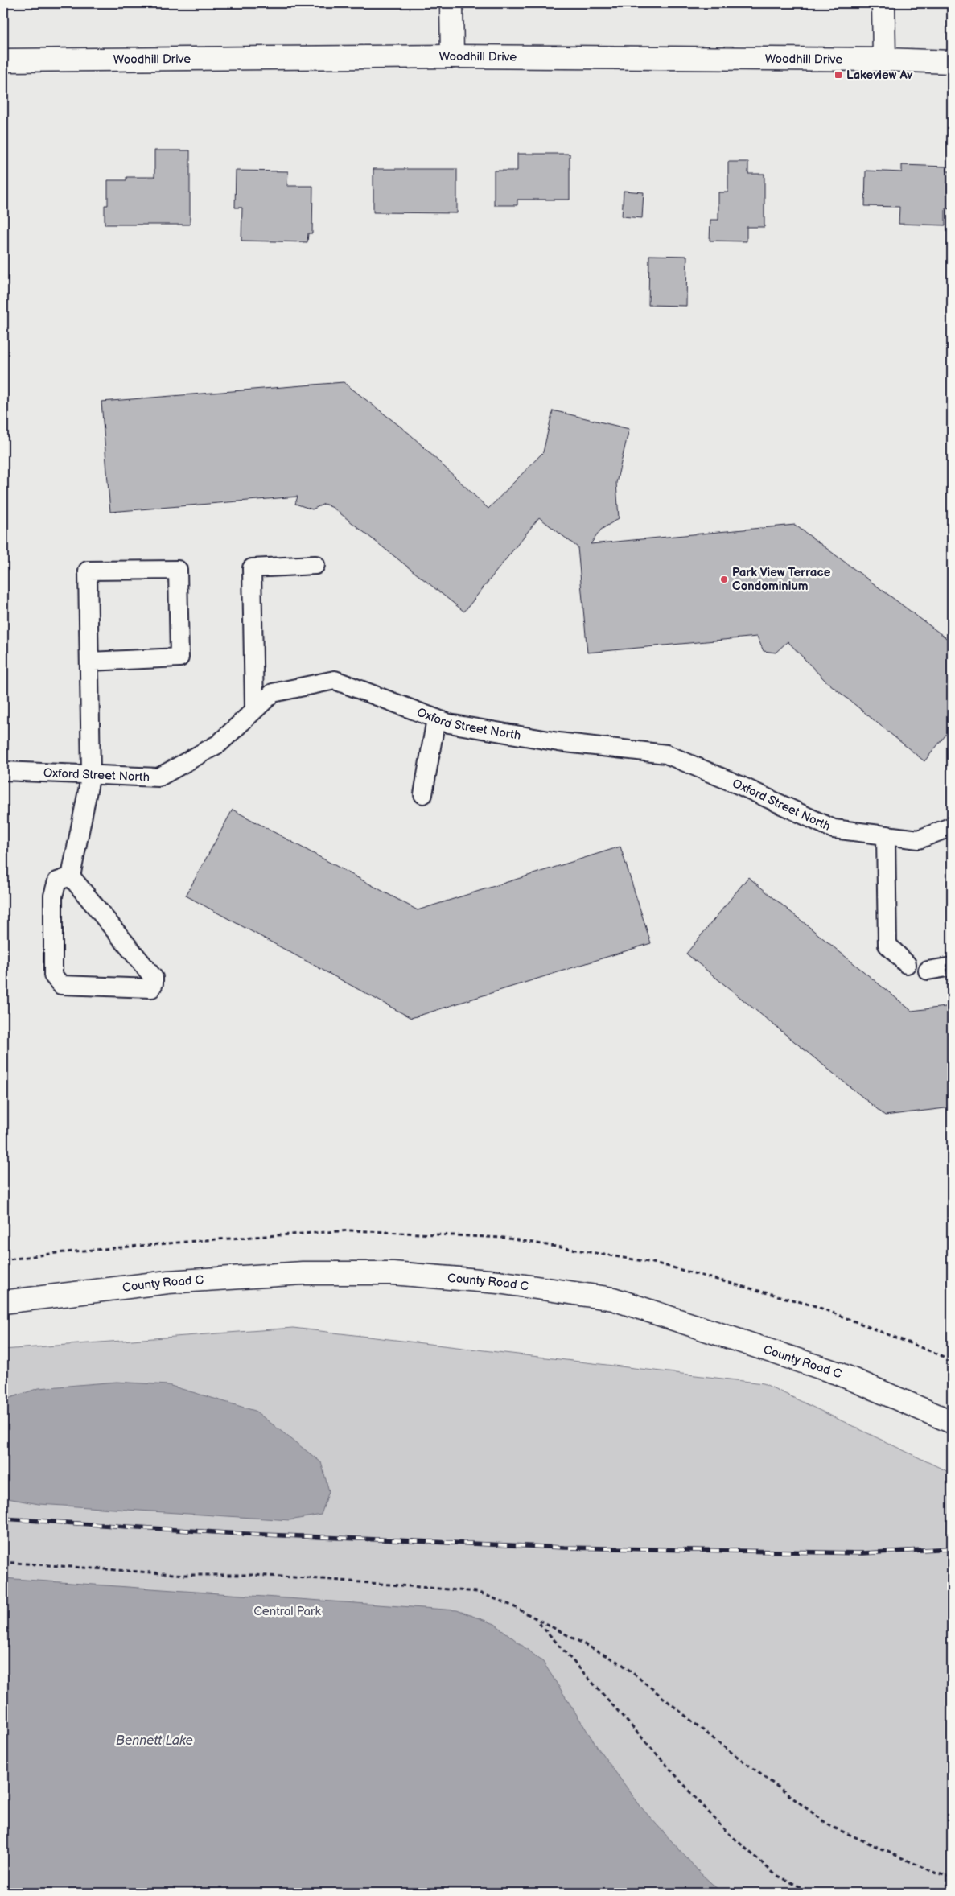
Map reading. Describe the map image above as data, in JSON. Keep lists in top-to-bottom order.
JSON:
{
  "streets": {
    "street": ["Woodhill Drive", "County Road C"],
    "lane": ["Oxford Street North"]
  },
  "water": ["Bennett Lake"],
  "parks": ["Central Park"],
  "places": {
    "transit": ["Lakeview Av"],
    "other": ["Park View Terrace Condominium"]
  }
}
